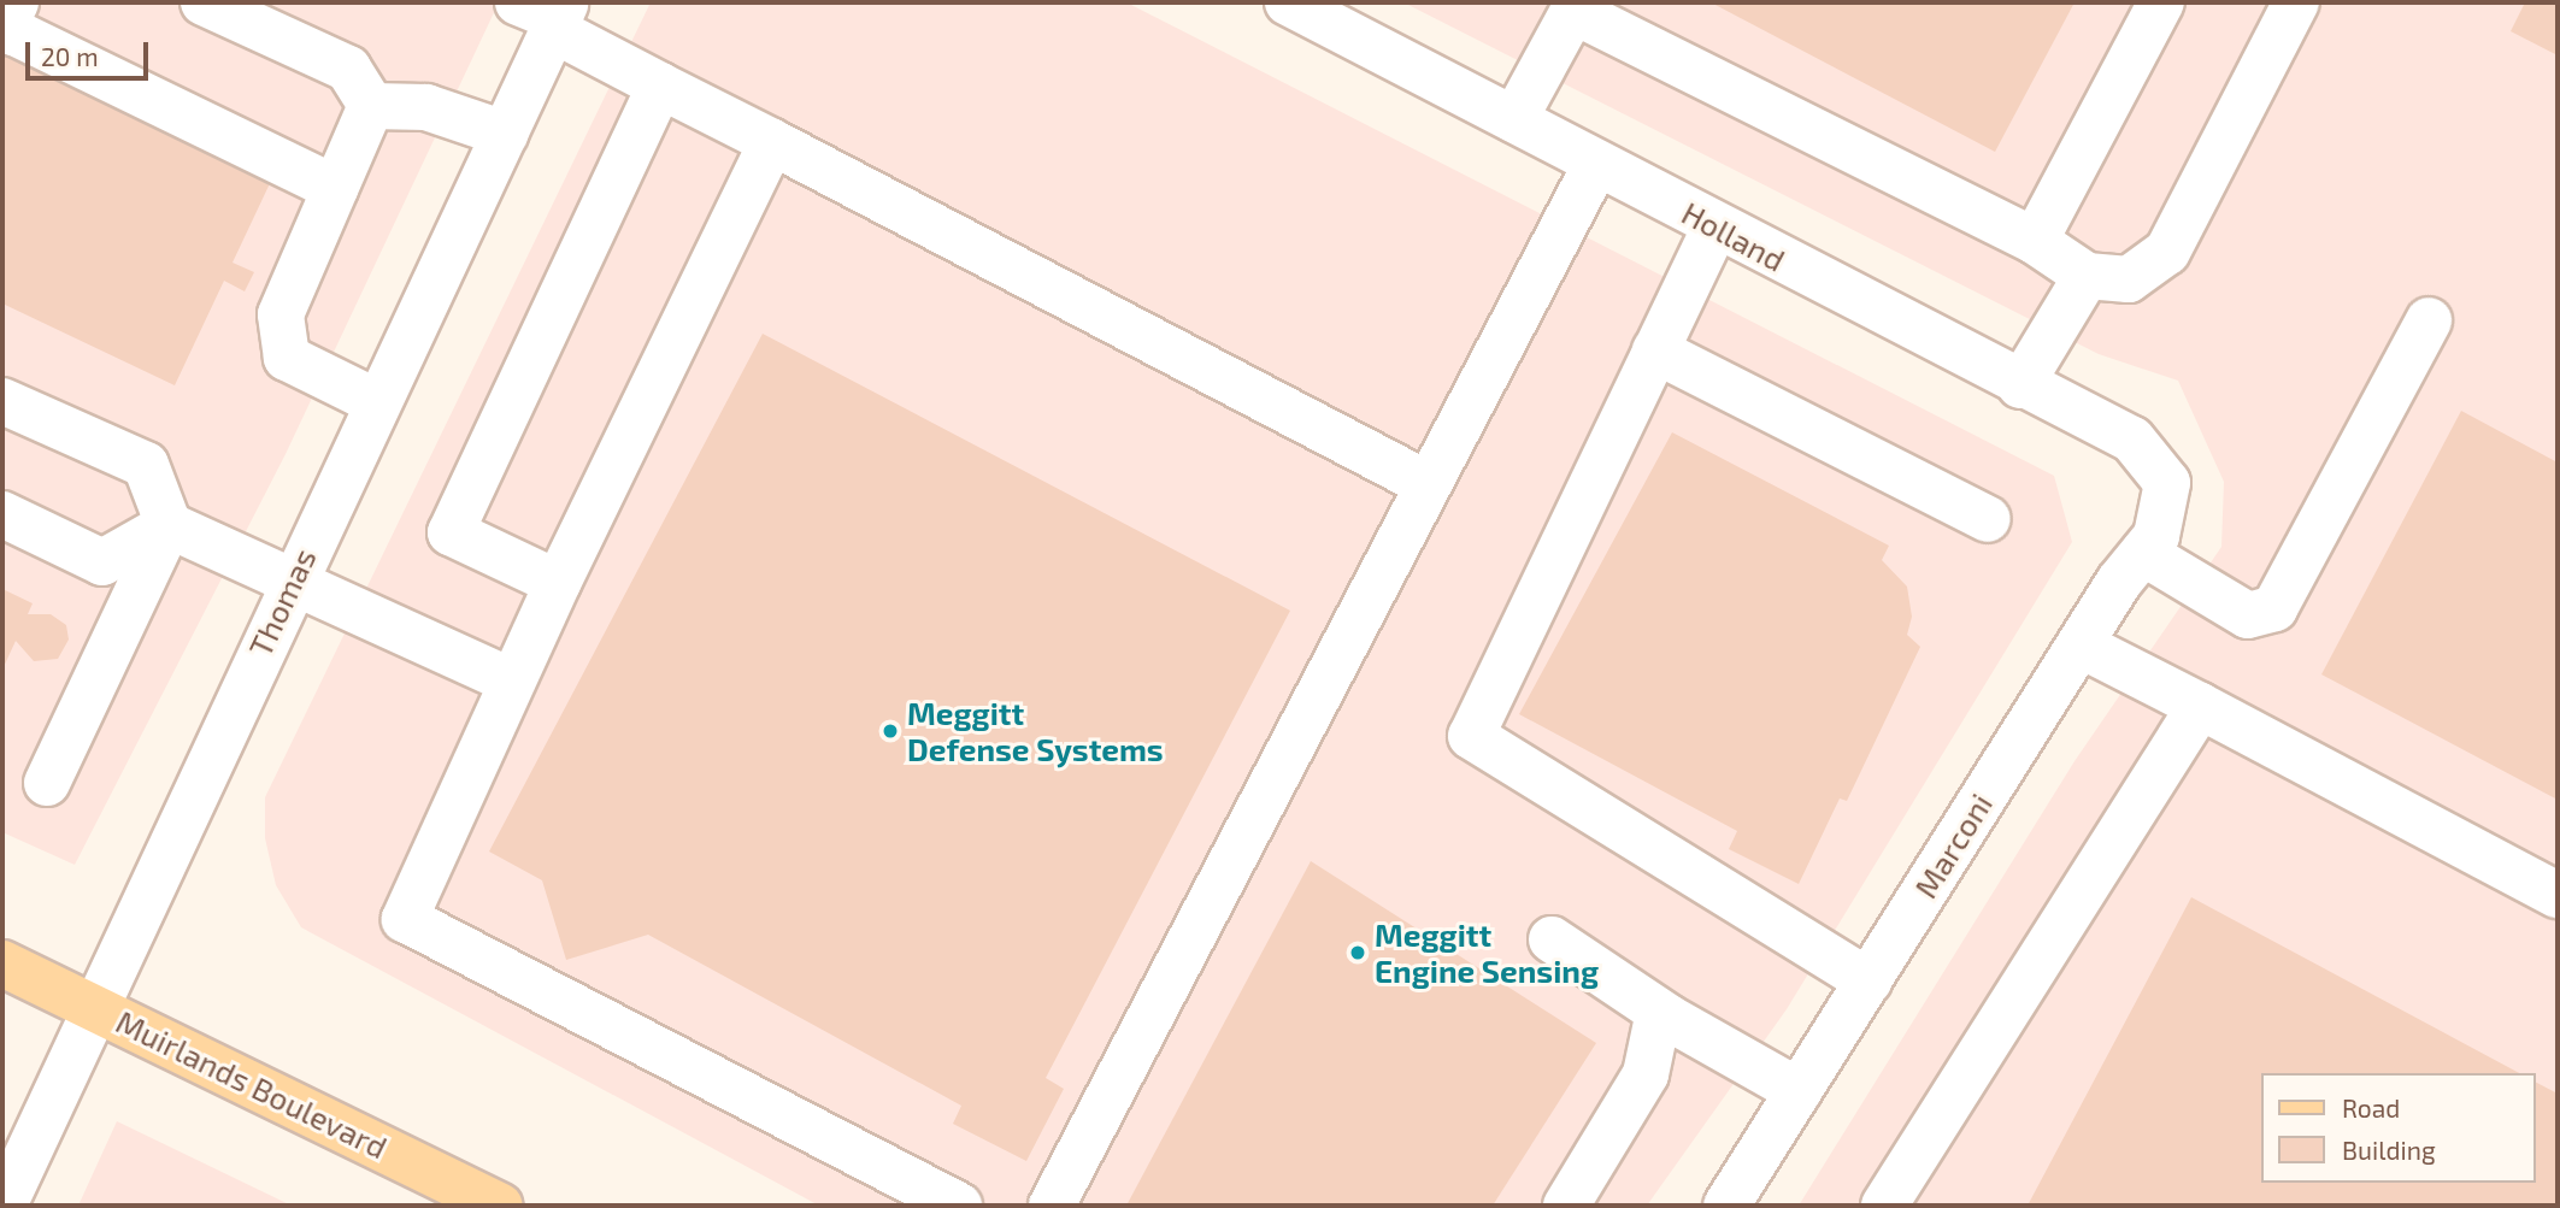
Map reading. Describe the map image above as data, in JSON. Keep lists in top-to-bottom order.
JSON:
{
  "streets": {
    "main road": ["Muirlands Boulevard"],
    "street": ["Holland", "Thomas", "Marconi"]
  },
  "crossings": [
    ["Holland", "Marconi"],
    ["Thomas", "Muirlands Boulevard"]
  ],
  "places": ["Meggitt Defense Systems", "Meggitt Engine Sensing"],
  "legend": ["Road", "Building"],
  "scale_bar": "20 m"
}
